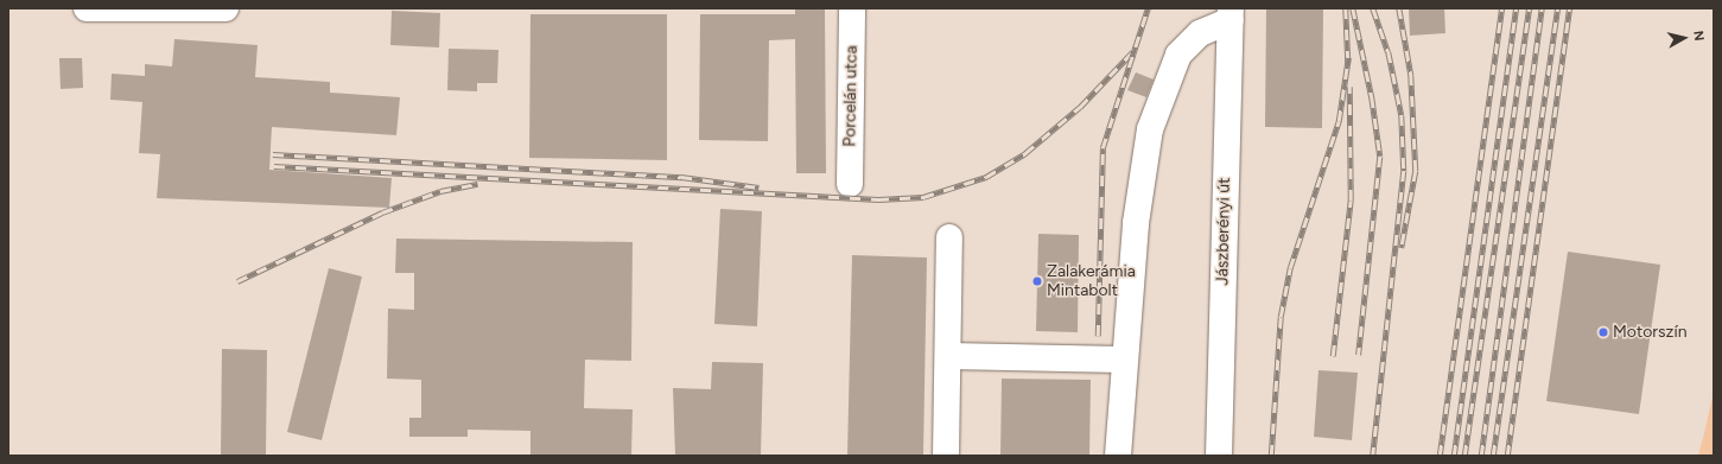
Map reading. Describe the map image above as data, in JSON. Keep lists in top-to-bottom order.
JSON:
{
  "streets": {
    "main road": ["Porcelán utca", "Jászberényi út"]
  },
  "places": ["Zalakerámia Mintabolt", "Motorszín"],
  "north": "right"
}
